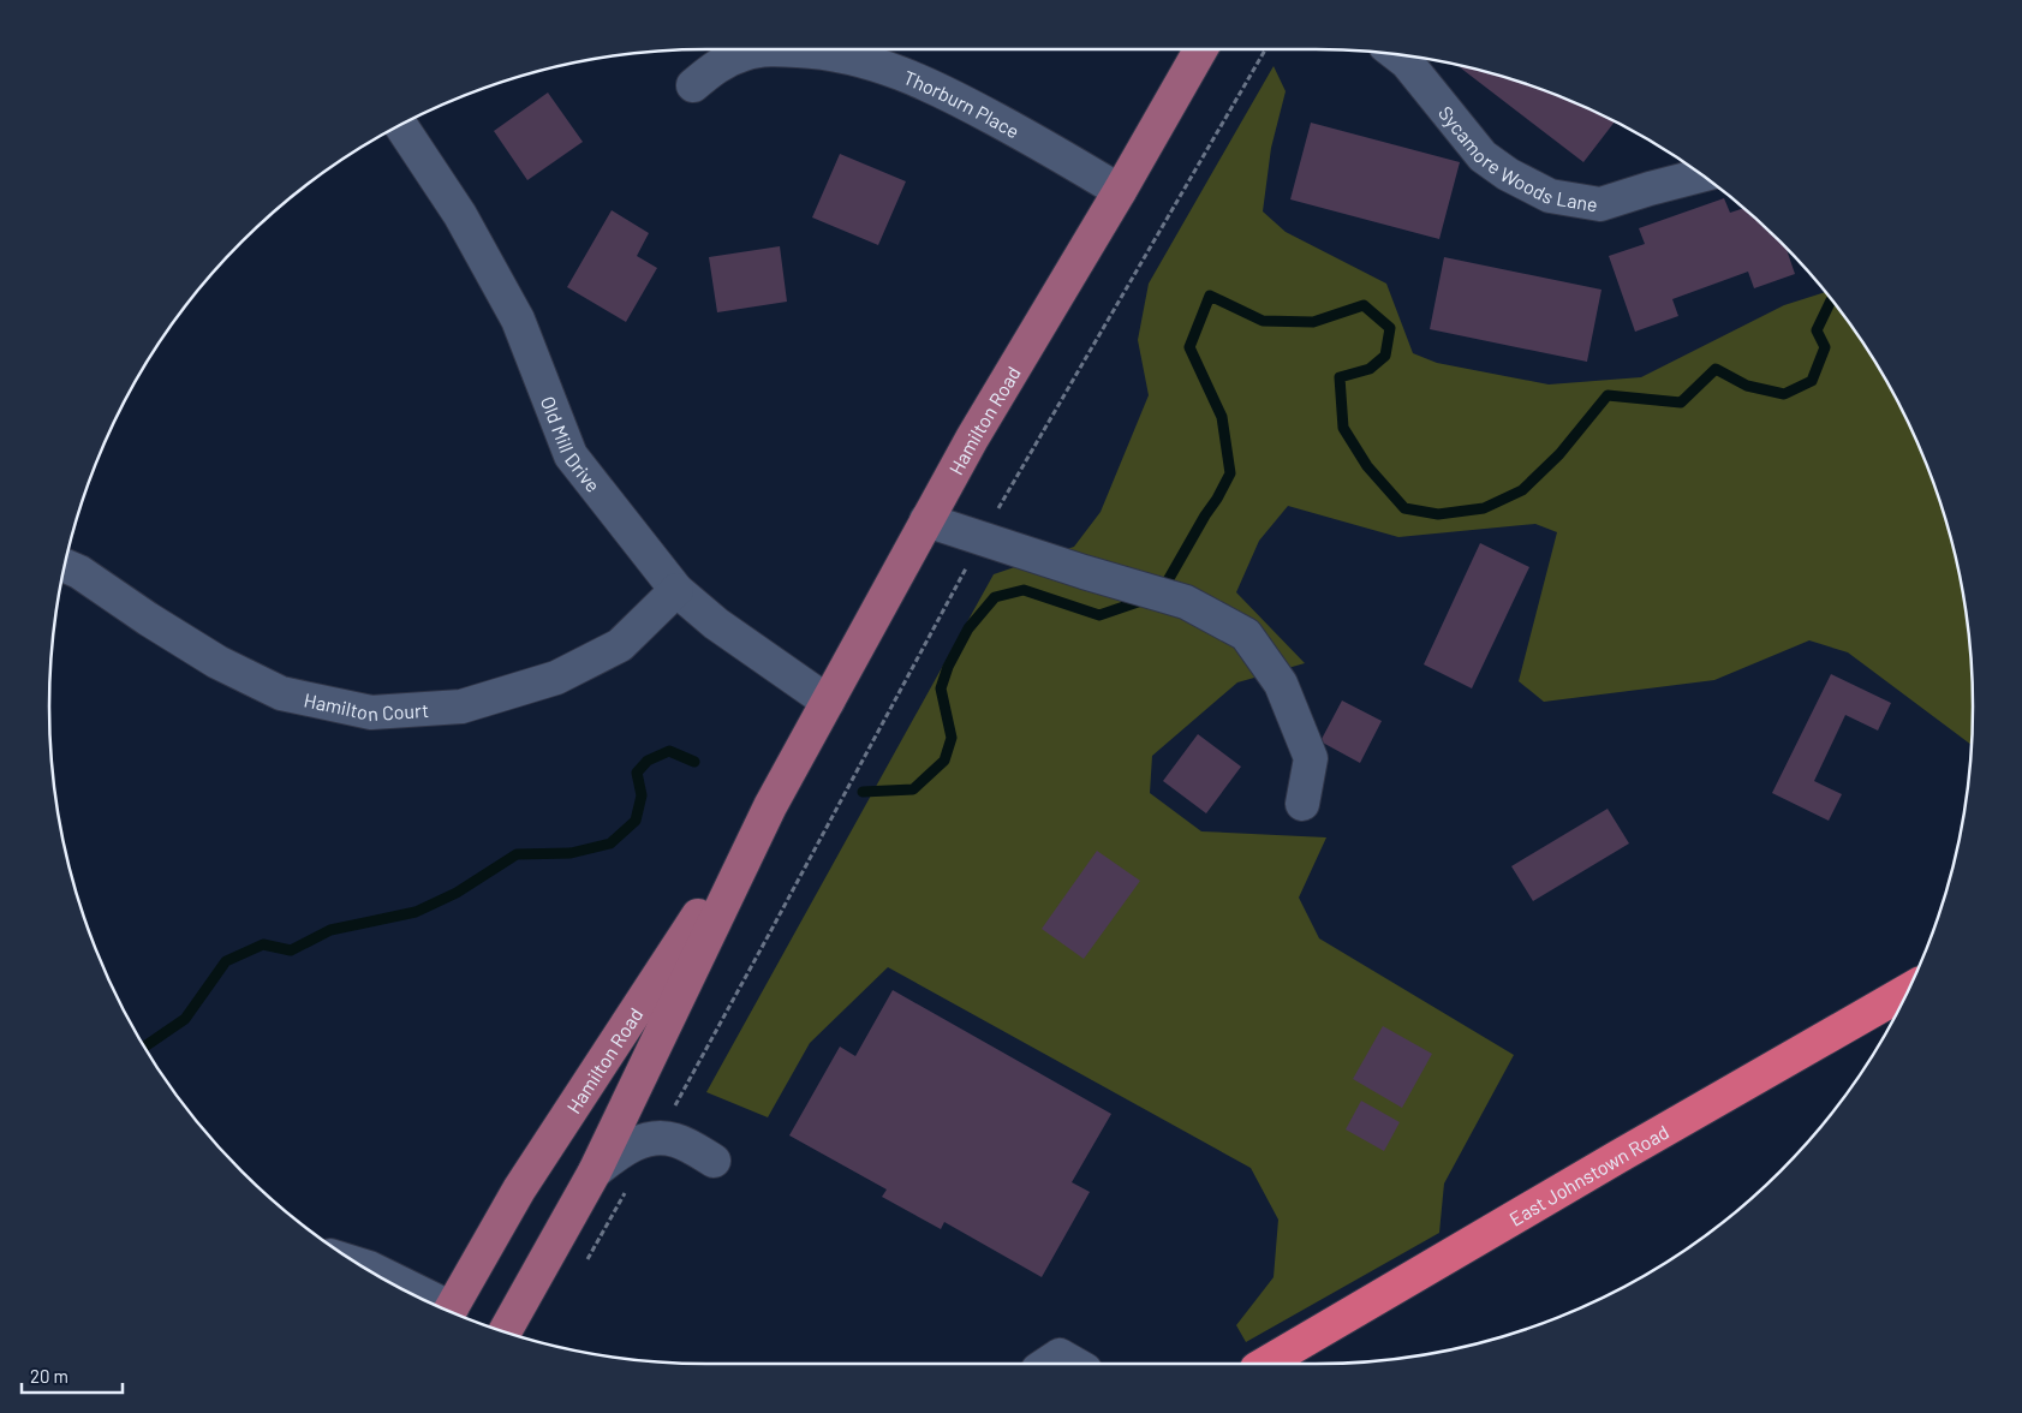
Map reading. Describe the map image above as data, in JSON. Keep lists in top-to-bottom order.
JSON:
{
  "streets": {
    "highway": ["East Johnstown Road"],
    "main road": ["Hamilton Road"],
    "street": [
      "Thorburn Place",
      "Sycamore Woods Lane",
      "Old Mill Drive",
      "Hamilton Court"
    ]
  },
  "crossings": [
    ["Thorburn Place", "Hamilton Road"],
    ["Hamilton Road", "Old Mill Drive"],
    ["Old Mill Drive", "Hamilton Court"]
  ],
  "scale_bar": "20 m"
}
